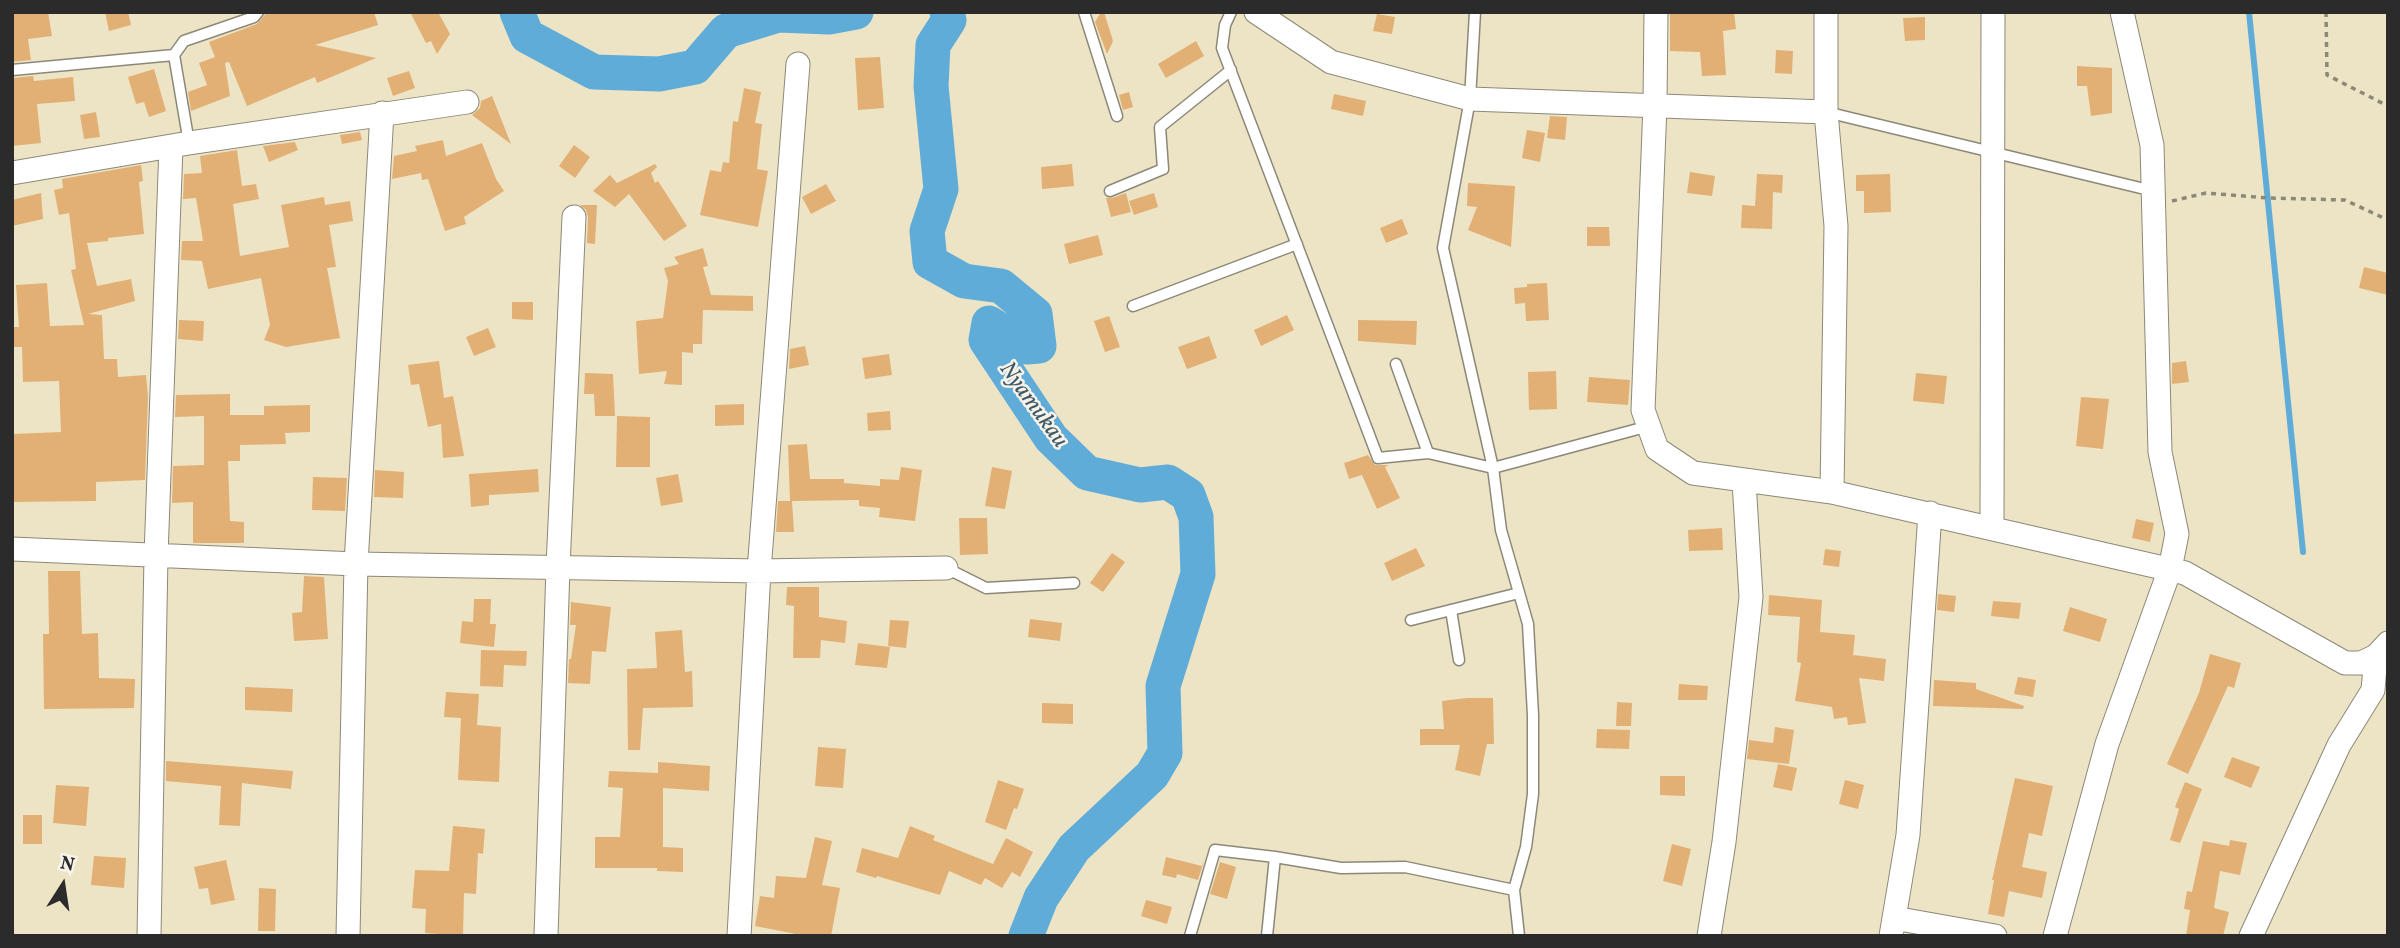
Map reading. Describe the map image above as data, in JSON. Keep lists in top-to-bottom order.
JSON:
{
  "water": ["Nyamukau"],
  "north": "top"
}
